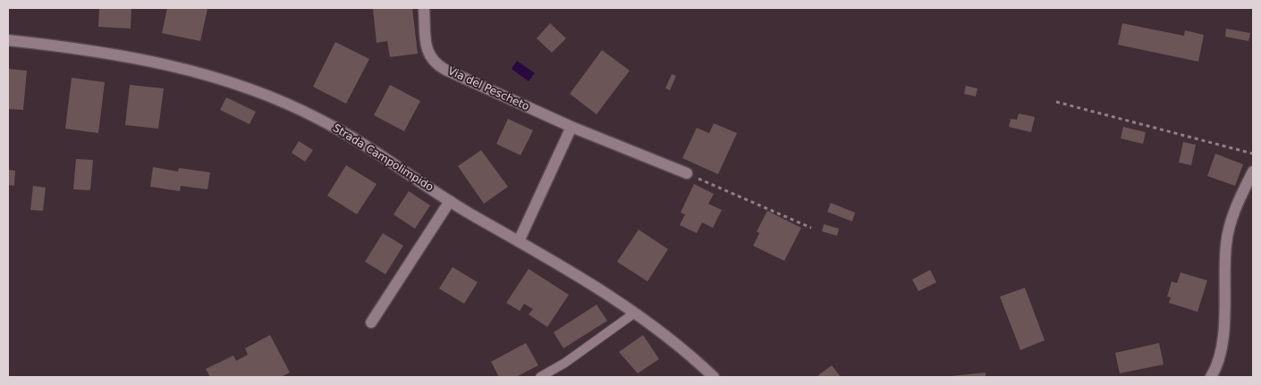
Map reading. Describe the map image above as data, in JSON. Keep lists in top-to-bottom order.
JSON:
{
  "streets": {
    "street": ["Via del Pescheto", "Strada Campolimpido"]
  }
}
